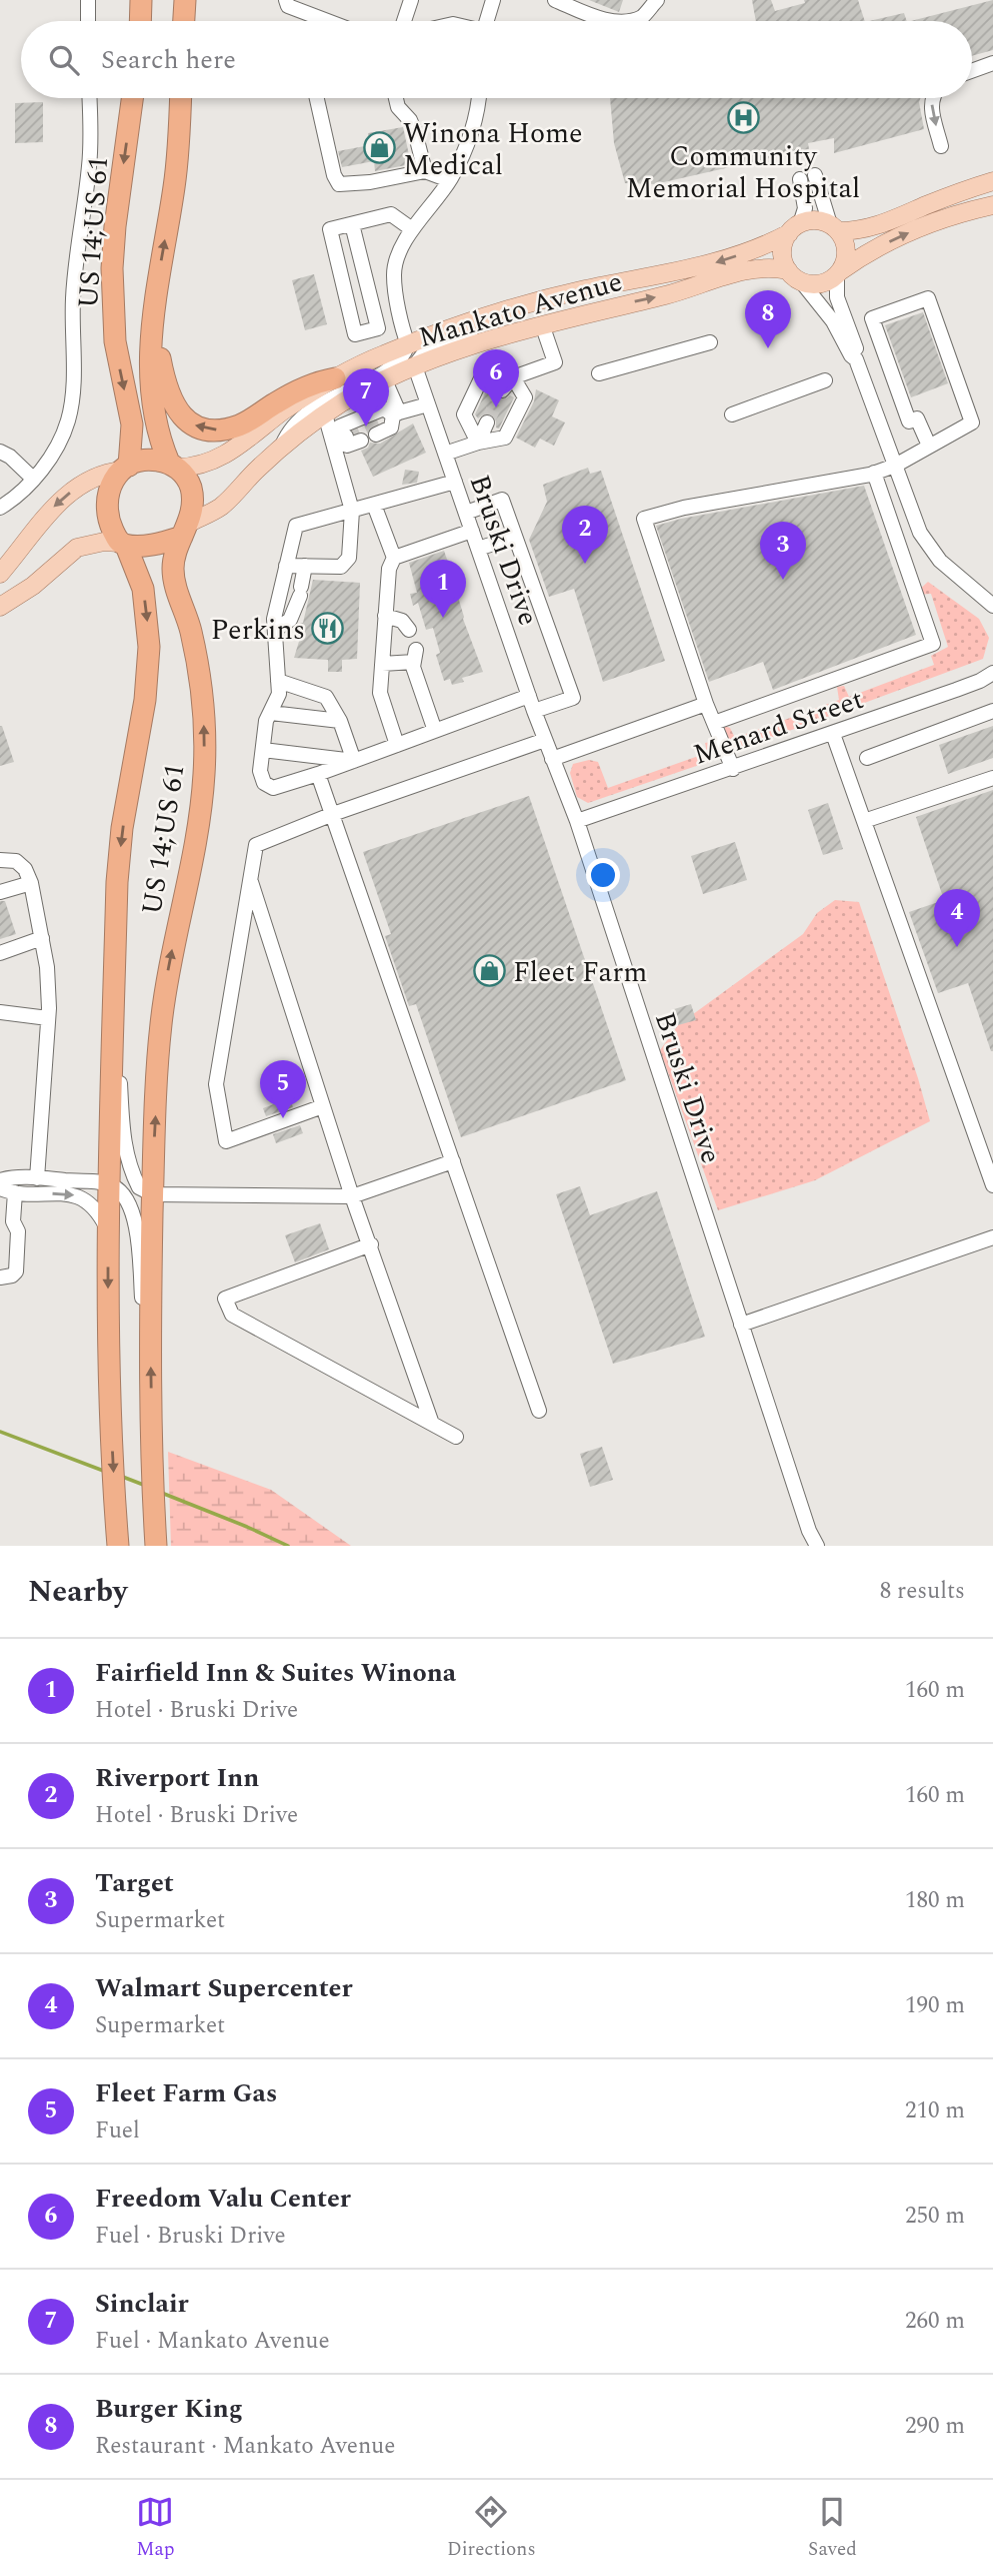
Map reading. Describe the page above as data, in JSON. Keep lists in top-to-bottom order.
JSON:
{
  "streets": {
    "highway": ["US 14;US 61"],
    "main road": ["Mankato Avenue"],
    "street": ["Bruski Drive", "Menard Street"]
  },
  "crossings": [
    ["US 14;US 61", "Mankato Avenue"],
    ["Mankato Avenue", "Bruski Drive"],
    ["Bruski Drive", "Menard Street"]
  ],
  "places": {
    "hospital": ["Community Memorial Hospital"],
    "shop": ["Winona Home Medical", "Fleet Farm"],
    "restaurant": ["Perkins"]
  },
  "page": {
    "search": "Search here",
    "pins": [
      "8",
      "6",
      "7",
      "2",
      "3",
      "1",
      "4",
      "5"
    ],
    "heading": ["Nearby", "8 results"],
    "list": [
      {
        "mark": "1",
        "name": "Fairfield Inn & Suites Winona",
        "note": "Hotel · Bruski Drive",
        "value": "160 m"
      },
      {
        "mark": "2",
        "name": "Riverport Inn",
        "note": "Hotel · Bruski Drive",
        "value": "160 m"
      },
      {
        "mark": "3",
        "name": "Target",
        "note": "Supermarket",
        "value": "180 m"
      },
      {
        "mark": "4",
        "name": "Walmart Supercenter",
        "note": "Supermarket",
        "value": "190 m"
      },
      {
        "mark": "5",
        "name": "Fleet Farm Gas",
        "note": "Fuel",
        "value": "210 m"
      },
      {
        "mark": "6",
        "name": "Freedom Valu Center",
        "note": "Fuel · Bruski Drive",
        "value": "250 m"
      },
      {
        "mark": "7",
        "name": "Sinclair",
        "note": "Fuel · Mankato Avenue",
        "value": "260 m"
      },
      {
        "mark": "8",
        "name": "Burger King",
        "note": "Restaurant · Mankato Avenue",
        "value": "290 m"
      }
    ],
    "nav": ["Map", "Directions", "Saved"]
  }
}
